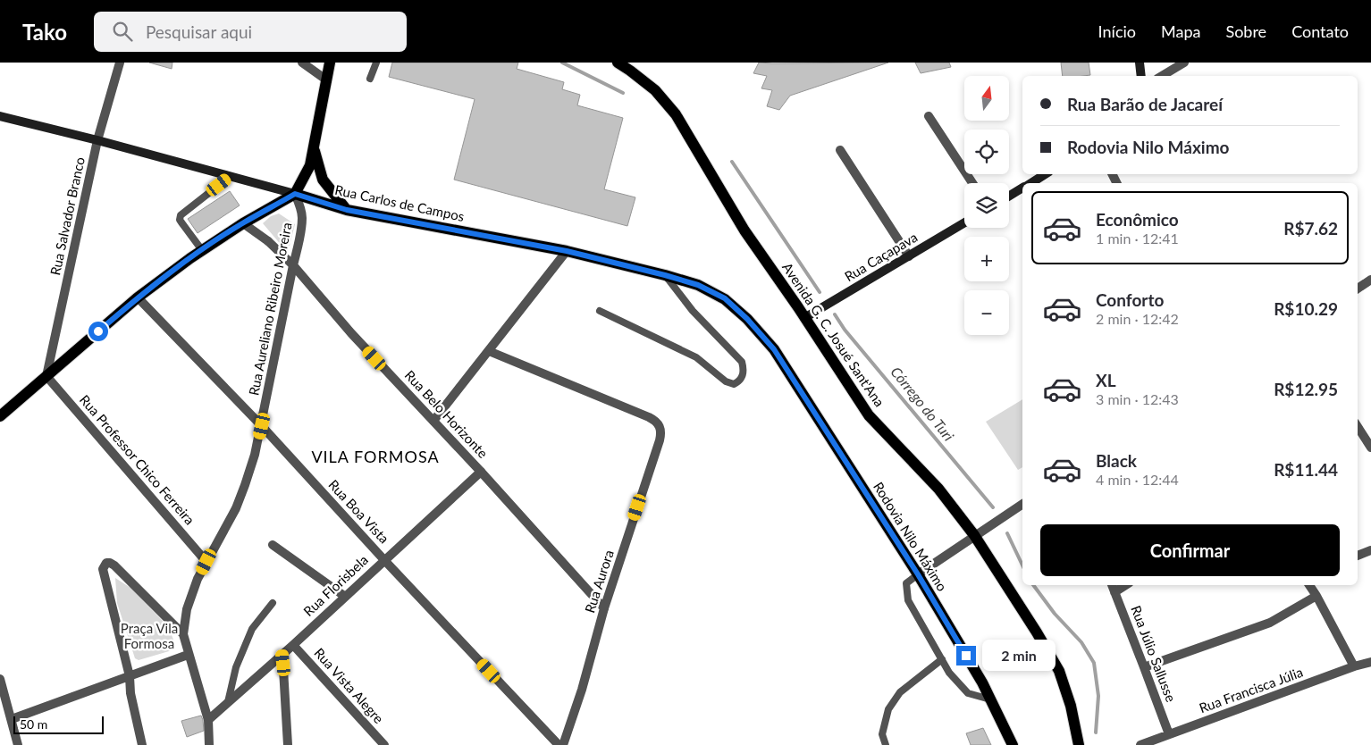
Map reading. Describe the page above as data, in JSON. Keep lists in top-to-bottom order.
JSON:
{
  "streets": {
    "main road": [
      "Rua Carlos de Campos",
      "Rua Caçapava",
      "Avenida G. C. Josué Sant'Ana",
      "Rodovia Nilo Máximo"
    ],
    "street": [
      "Rua Salvador Branco",
      "Rua Aureliano Ribeiro Moreira",
      "Rua Belo Horizonte",
      "Rua Professor Chico Ferreira",
      "Rua Boa Vista",
      "Rua Aurora",
      "Rua Florisbela",
      "Rua Júlio Sallusse",
      "Rua Vista Alegre",
      "Rua Francisca Júlia"
    ]
  },
  "crossings": [
    ["Rua Carlos de Campos", "Rua Salvador Branco"],
    ["Rua Carlos de Campos", "Rua Aureliano Ribeiro Moreira"],
    ["Rua Carlos de Campos", "Rodovia Nilo Máximo"],
    ["Rua Salvador Branco", "Rua Professor Chico Ferreira"],
    ["Rua Caçapava", "Avenida G. C. Josué Sant'Ana"],
    ["Rua Aureliano Ribeiro Moreira", "Rua Belo Horizonte"],
    ["Rua Aureliano Ribeiro Moreira", "Rua Professor Chico Ferreira"],
    ["Rua Aureliano Ribeiro Moreira", "Rua Boa Vista"],
    ["Rua Aureliano Ribeiro Moreira", "Rua Florisbela"],
    ["Rua Belo Horizonte", "Rua Aurora"],
    ["Rua Belo Horizonte", "Rua Florisbela"],
    ["Rua Boa Vista", "Rua Florisbela"],
    ["Rua Florisbela", "Rua Vista Alegre"],
    ["Rua Júlio Sallusse", "Rua Francisca Júlia"]
  ],
  "districts": ["VILA FORMOSA"],
  "water": ["Córrego do Turi"],
  "parks": ["Praça Vila Formosa"],
  "scale_bar": "50 m",
  "north": "top",
  "page": {
    "header": "Tako",
    "search": "Pesquisar aqui",
    "nav": [
      "Início",
      "Mapa",
      "Sobre",
      "Contato"
    ],
    "map_buttons": ["+", "−"],
    "banner": ["Rua Barão de Jacareí", "Rodovia Nilo Máximo"],
    "list": [
      {
        "name": "Econômico",
        "note": "1 min · 12:41",
        "value": "R$7.62"
      },
      {
        "name": "Conforto",
        "note": "2 min · 12:42",
        "value": "R$10.29"
      },
      {
        "name": "XL",
        "note": "3 min · 12:43",
        "value": "R$12.95"
      },
      {
        "name": "Black",
        "note": "4 min · 12:44",
        "value": "R$11.44"
      }
    ],
    "buttons": "Confirmar",
    "bubble": "2 min",
    "scale": "50 m"
  }
}
